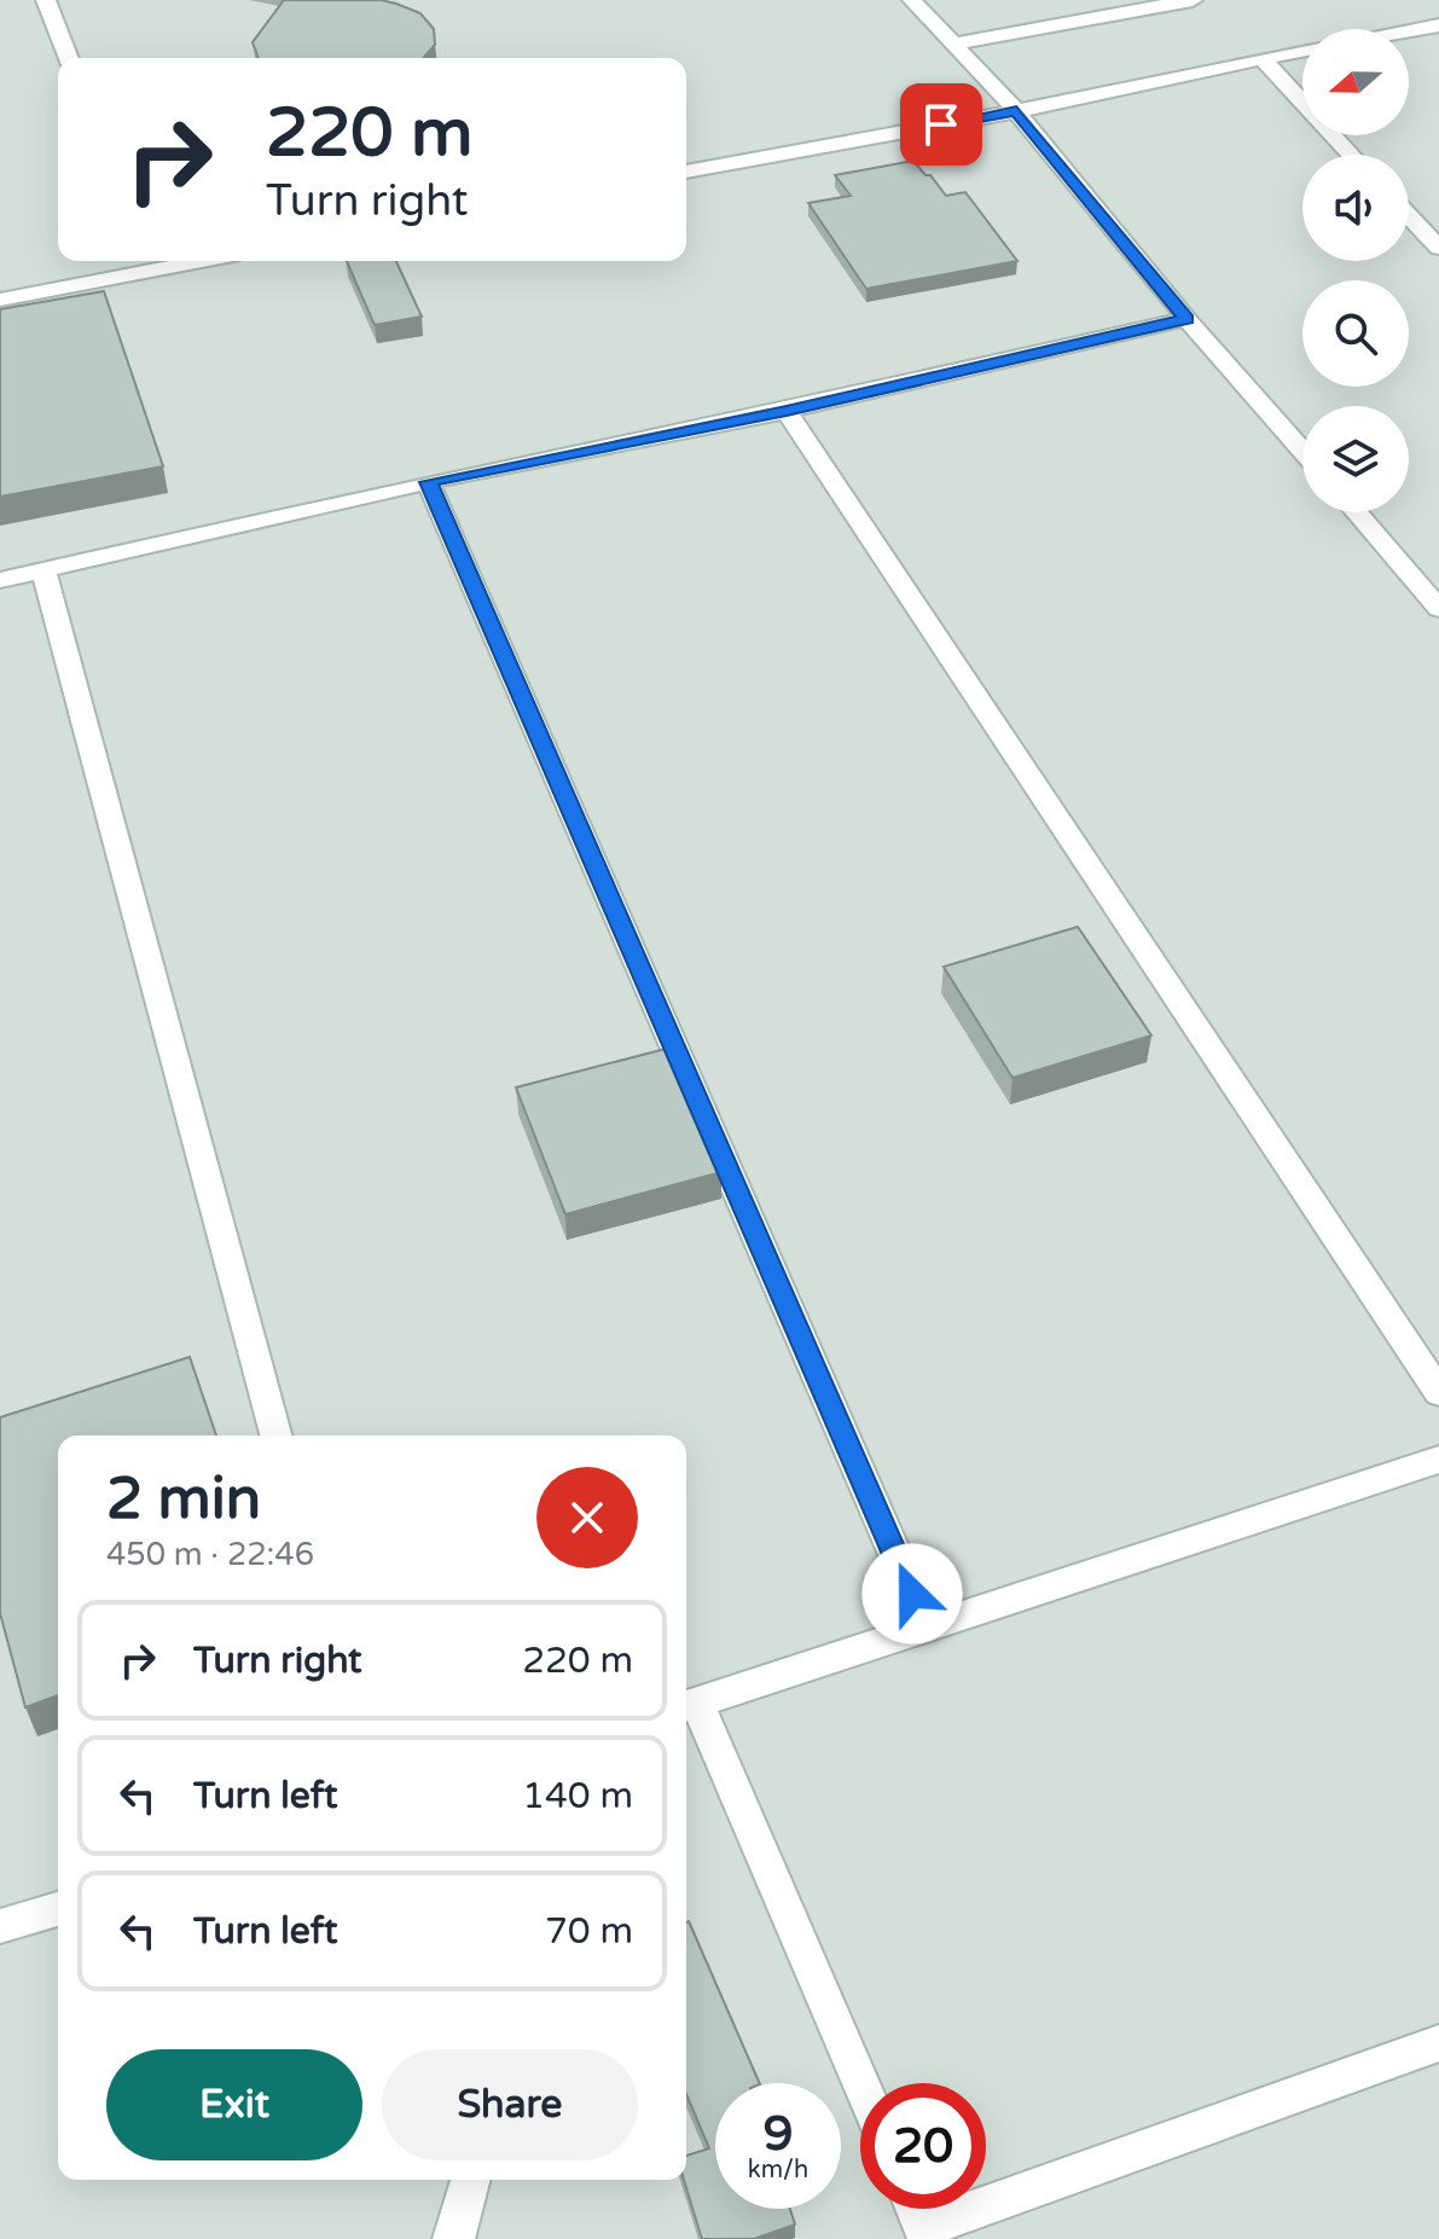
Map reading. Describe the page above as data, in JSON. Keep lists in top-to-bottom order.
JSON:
{
  "north": "left",
  "page": {
    "turn": ["220 m", "Turn right"],
    "heading": ["2 min", "450 m · 22:46"],
    "list": [
      {
        "name": "Turn right",
        "value": "220 m"
      },
      {
        "name": "Turn left",
        "value": "140 m"
      },
      {
        "name": "Turn left",
        "value": "70 m"
      }
    ],
    "buttons": ["Exit", "Share"],
    "speed": "9 km/h",
    "limit": "20"
  }
}
